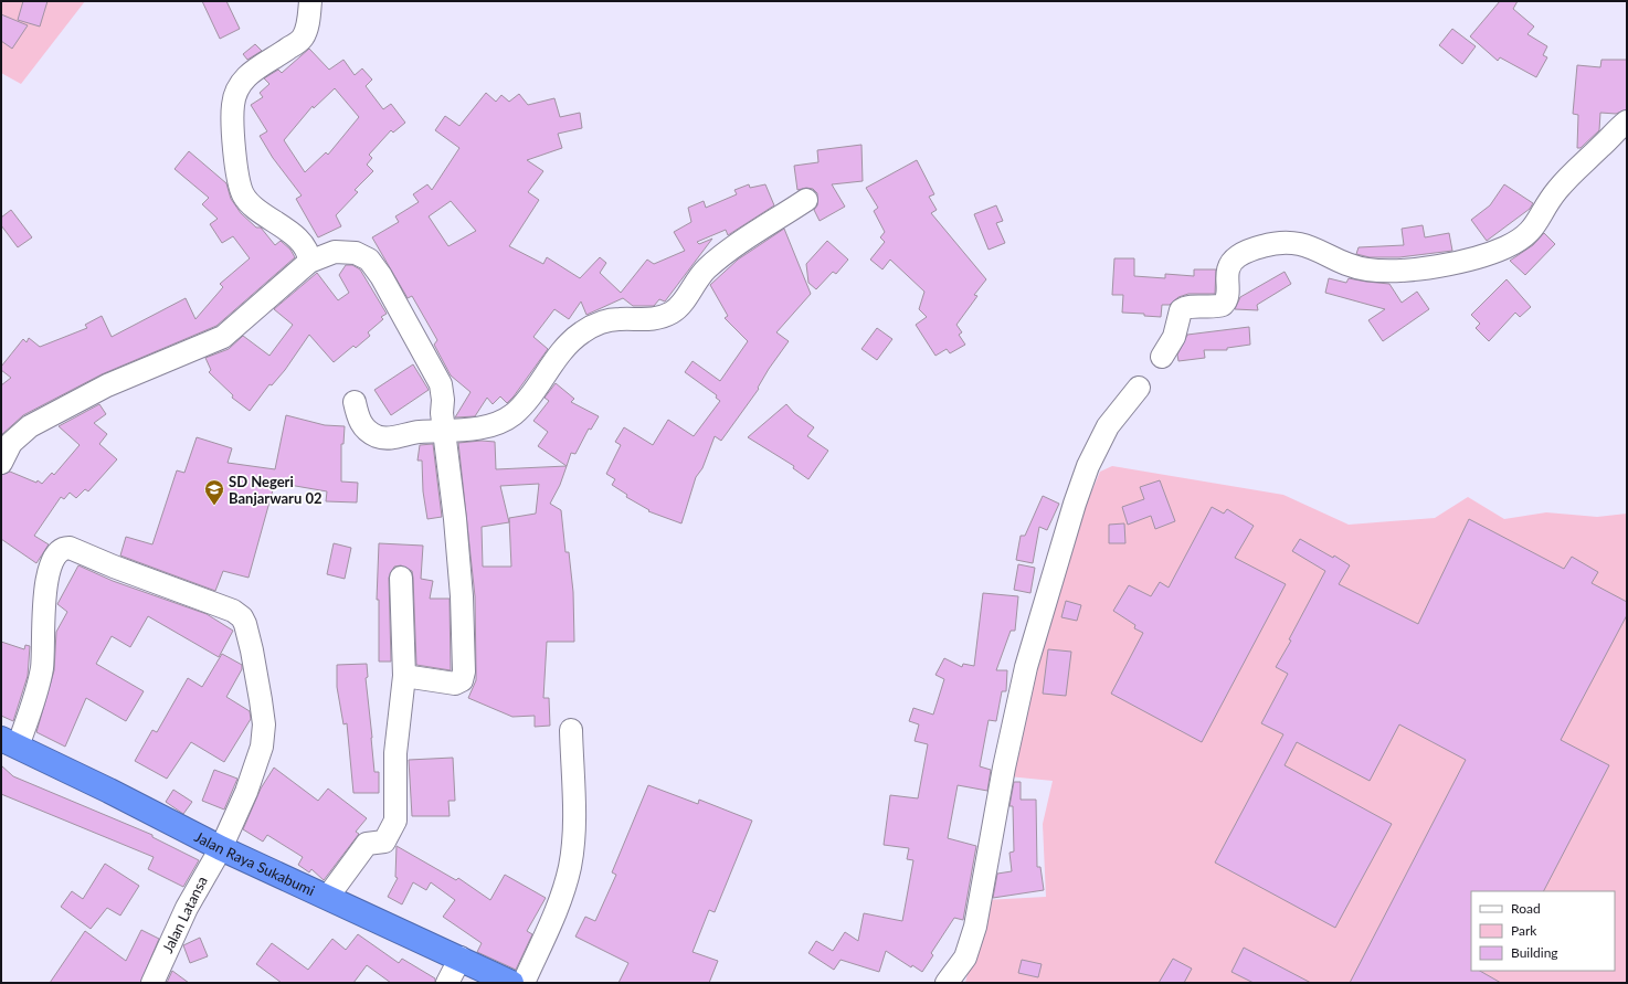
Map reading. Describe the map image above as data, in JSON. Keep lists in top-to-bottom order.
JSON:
{
  "streets": {
    "highway": ["Jalan Raya Sukabumi"],
    "street": ["Jalan Latansa"]
  },
  "crossings": [
    ["Jalan Raya Sukabumi", "Jalan Latansa"]
  ],
  "places": {
    "school or university": ["SD Negeri Banjarwaru 02"]
  },
  "legend": ["Road", "Park", "Building"]
}
